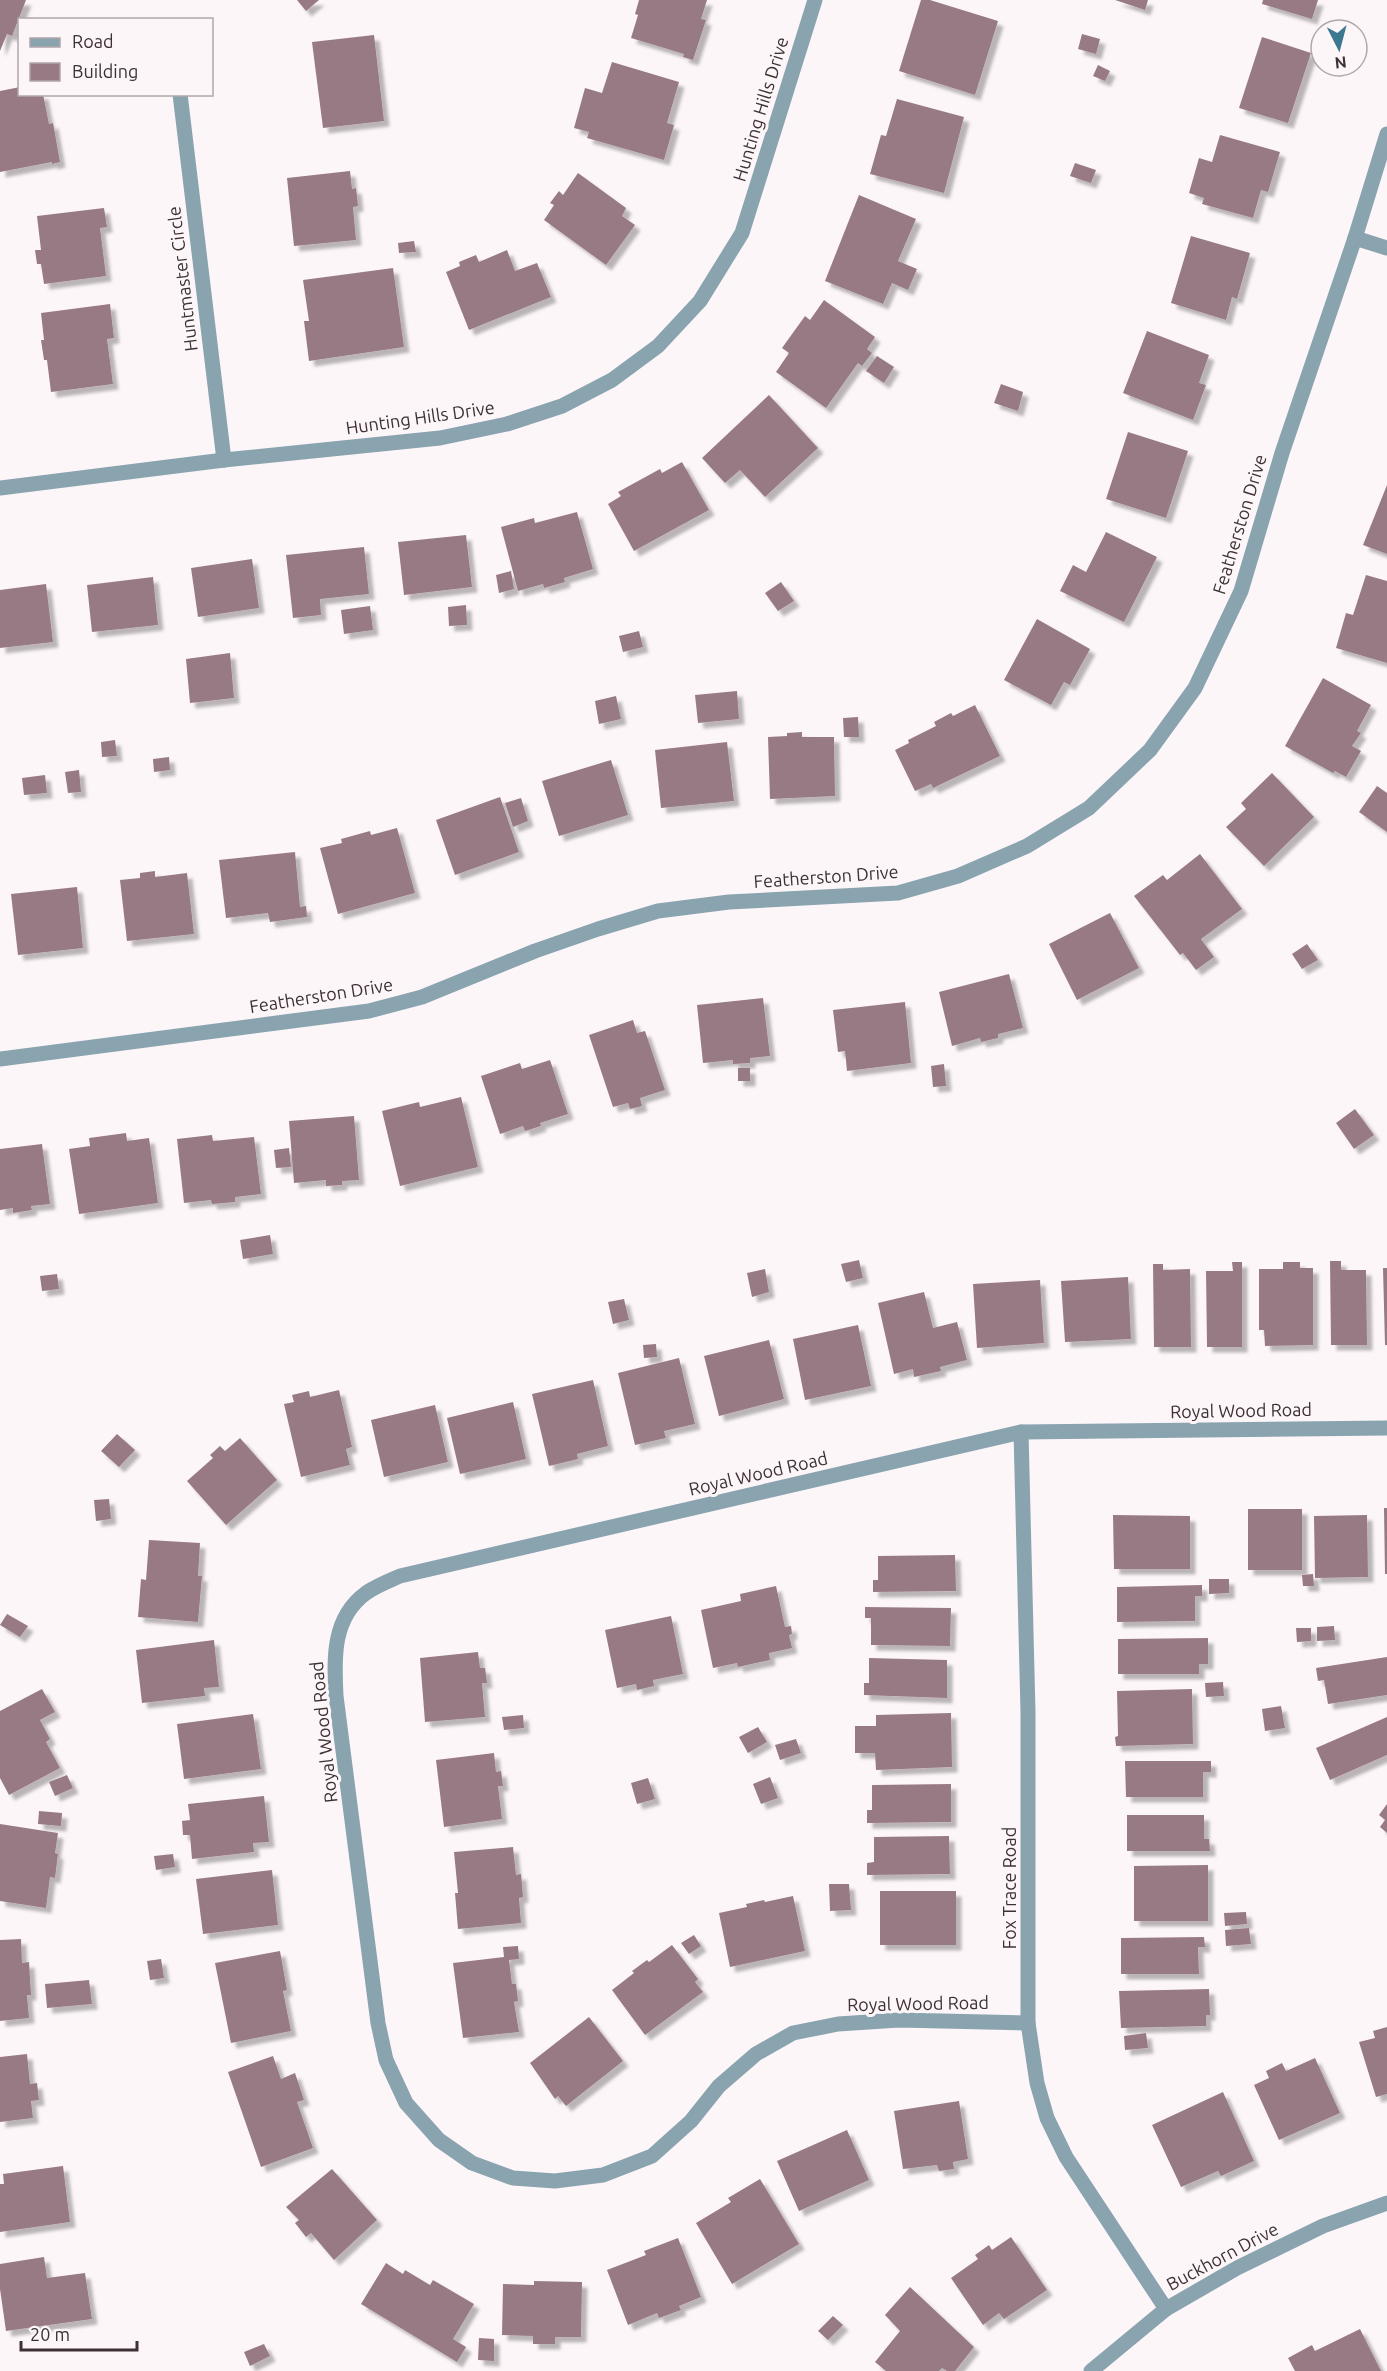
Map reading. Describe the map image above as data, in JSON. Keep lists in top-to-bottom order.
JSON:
{
  "streets": {
    "street": [
      "Hunting Hills Drive",
      "Huntmaster Circle",
      "Featherston Drive",
      "Royal Wood Road",
      "Fox Trace Road",
      "Buckhorn Drive"
    ]
  },
  "crossings": [
    ["Hunting Hills Drive", "Huntmaster Circle"],
    ["Royal Wood Road", "Fox Trace Road"],
    ["Fox Trace Road", "Buckhorn Drive"]
  ],
  "legend": ["Road", "Building"],
  "scale_bar": "20 m",
  "north": "bottom"
}
